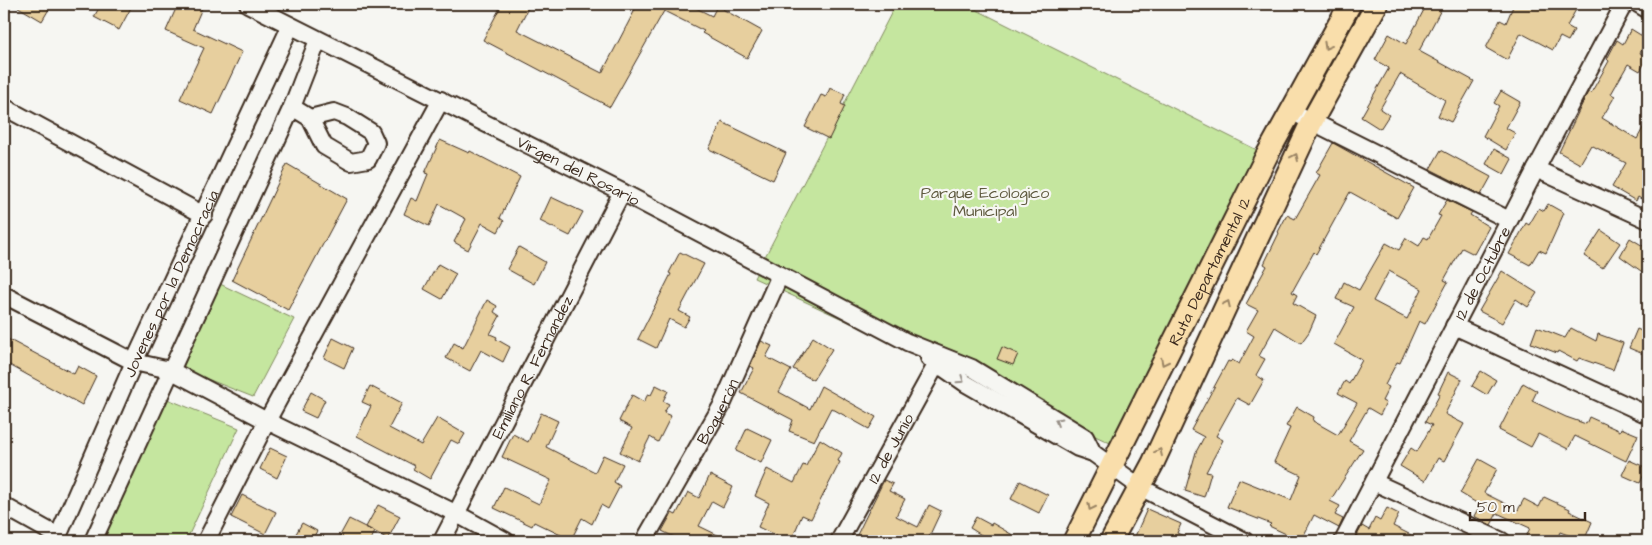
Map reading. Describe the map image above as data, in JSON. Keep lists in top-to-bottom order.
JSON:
{
  "streets": {
    "main road": ["Ruta Departamental 12"],
    "street": [
      "Virgen del Rosario",
      "12 de Octubre",
      "Jovenes por la Democracia",
      "Emiliano R. Fernandez",
      "Boquerón",
      "12 de Junio"
    ]
  },
  "crossings": [
    ["Virgen del Rosario", "Ruta Departamental 12"],
    ["Virgen del Rosario", "Jovenes por la Democracia"],
    ["Virgen del Rosario", "Emiliano R. Fernandez"],
    ["Virgen del Rosario", "Boquerón"],
    ["Virgen del Rosario", "12 de Junio"]
  ],
  "parks": ["Parque Ecologico Municipal"],
  "scale_bar": "50 m"
}
